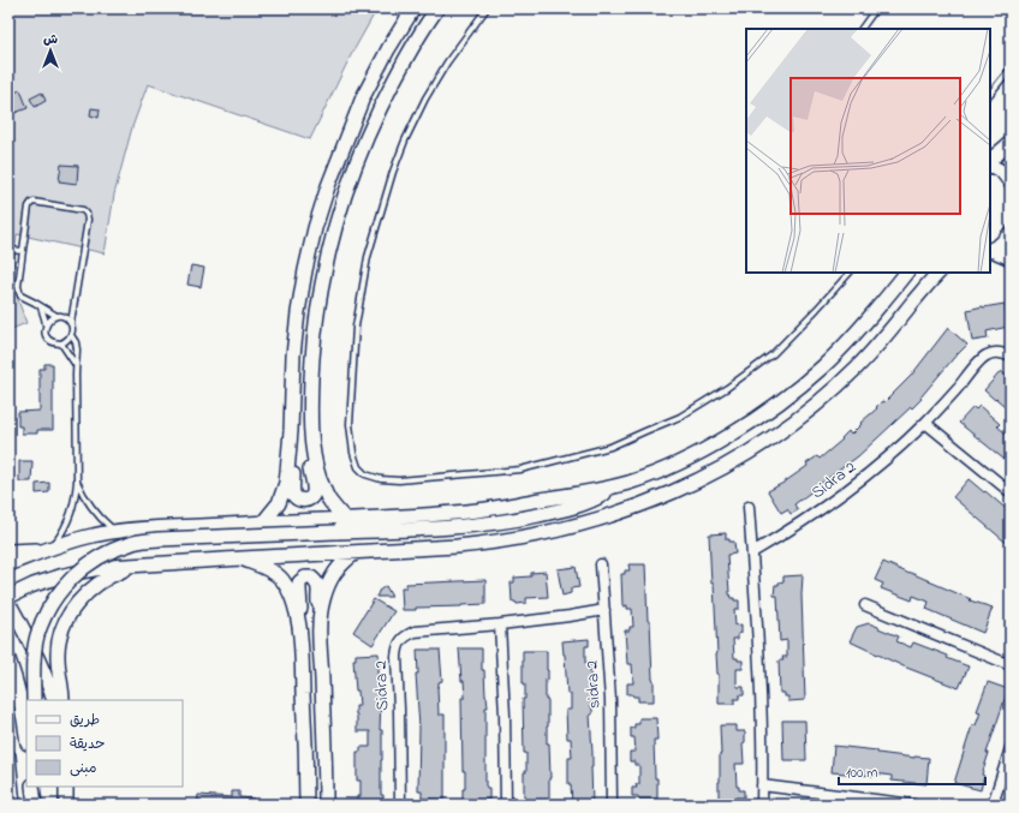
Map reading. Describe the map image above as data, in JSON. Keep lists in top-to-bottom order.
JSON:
{
  "streets": {
    "street": ["Sidra 2", "sidra 2"]
  },
  "crossings": [
    ["Sidra 2", "sidra 2"]
  ],
  "legend": ["طريق", "حديقة", "مبنى"],
  "scale_bar": "100 m",
  "north": "top"
}
